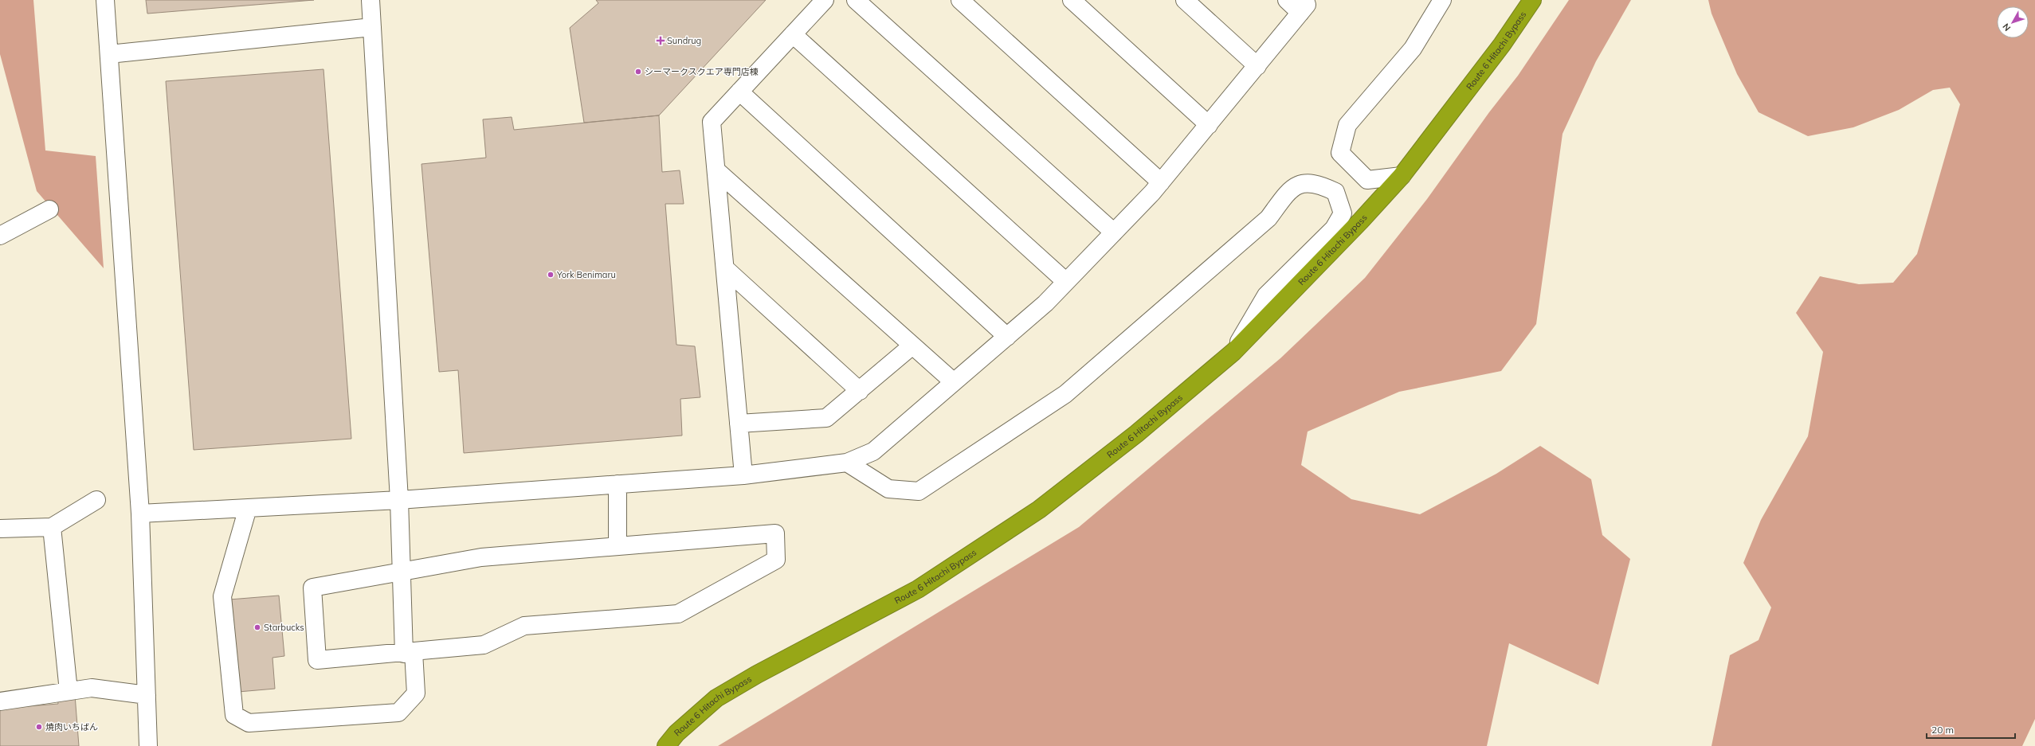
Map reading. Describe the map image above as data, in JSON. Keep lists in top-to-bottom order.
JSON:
{
  "streets": {
    "highway": ["Route 6 Hitachi Bypass"]
  },
  "places": {
    "health": ["Sundrug"],
    "other": [
      "シーマークスクエア専門店棟",
      "York Benimaru",
      "Starbucks",
      "焼肉いちばん"
    ]
  },
  "scale_bar": "20 m",
  "north": "bottom left"
}
